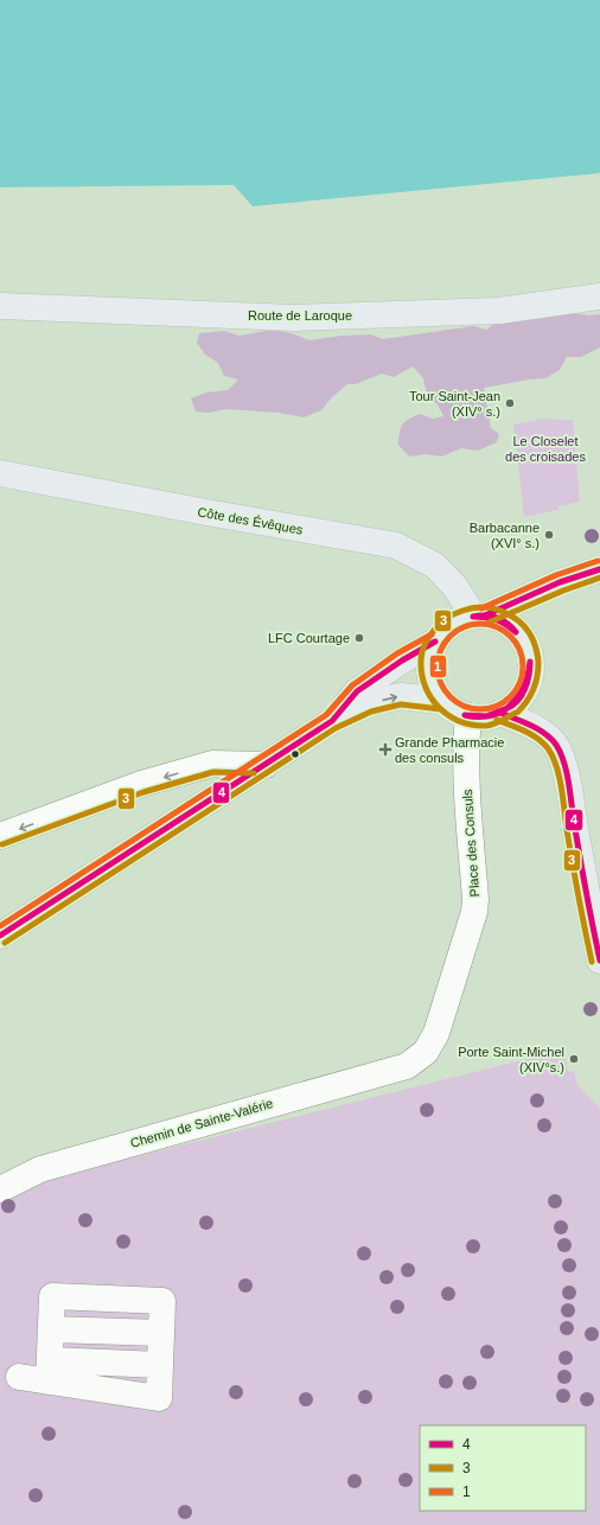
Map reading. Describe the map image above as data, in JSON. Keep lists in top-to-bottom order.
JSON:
{
  "streets": {
    "main road": ["Route de Laroque", "Côte des Évêques"],
    "street": ["Place des Consuls", "Chemin de Sainte-Valérie"]
  },
  "crossings": [
    ["Côte des Évêques", "Place des Consuls"],
    ["Place des Consuls", "Chemin de Sainte-Valérie"]
  ],
  "parks": ["Le Closelet des croisades"],
  "places": {
    "other": [
      "Tour Saint-Jean (XIV° s.)",
      "Barbacanne (XVI° s.)",
      "LFC Courtage",
      "Porte Saint-Michel (XIV°s.)"
    ],
    "health": ["Grande Pharmacie des consuls"]
  },
  "lines": ["transit line 1", "transit line 4", "transit line 3"],
  "legend": ["4", "3", "1"]
}
